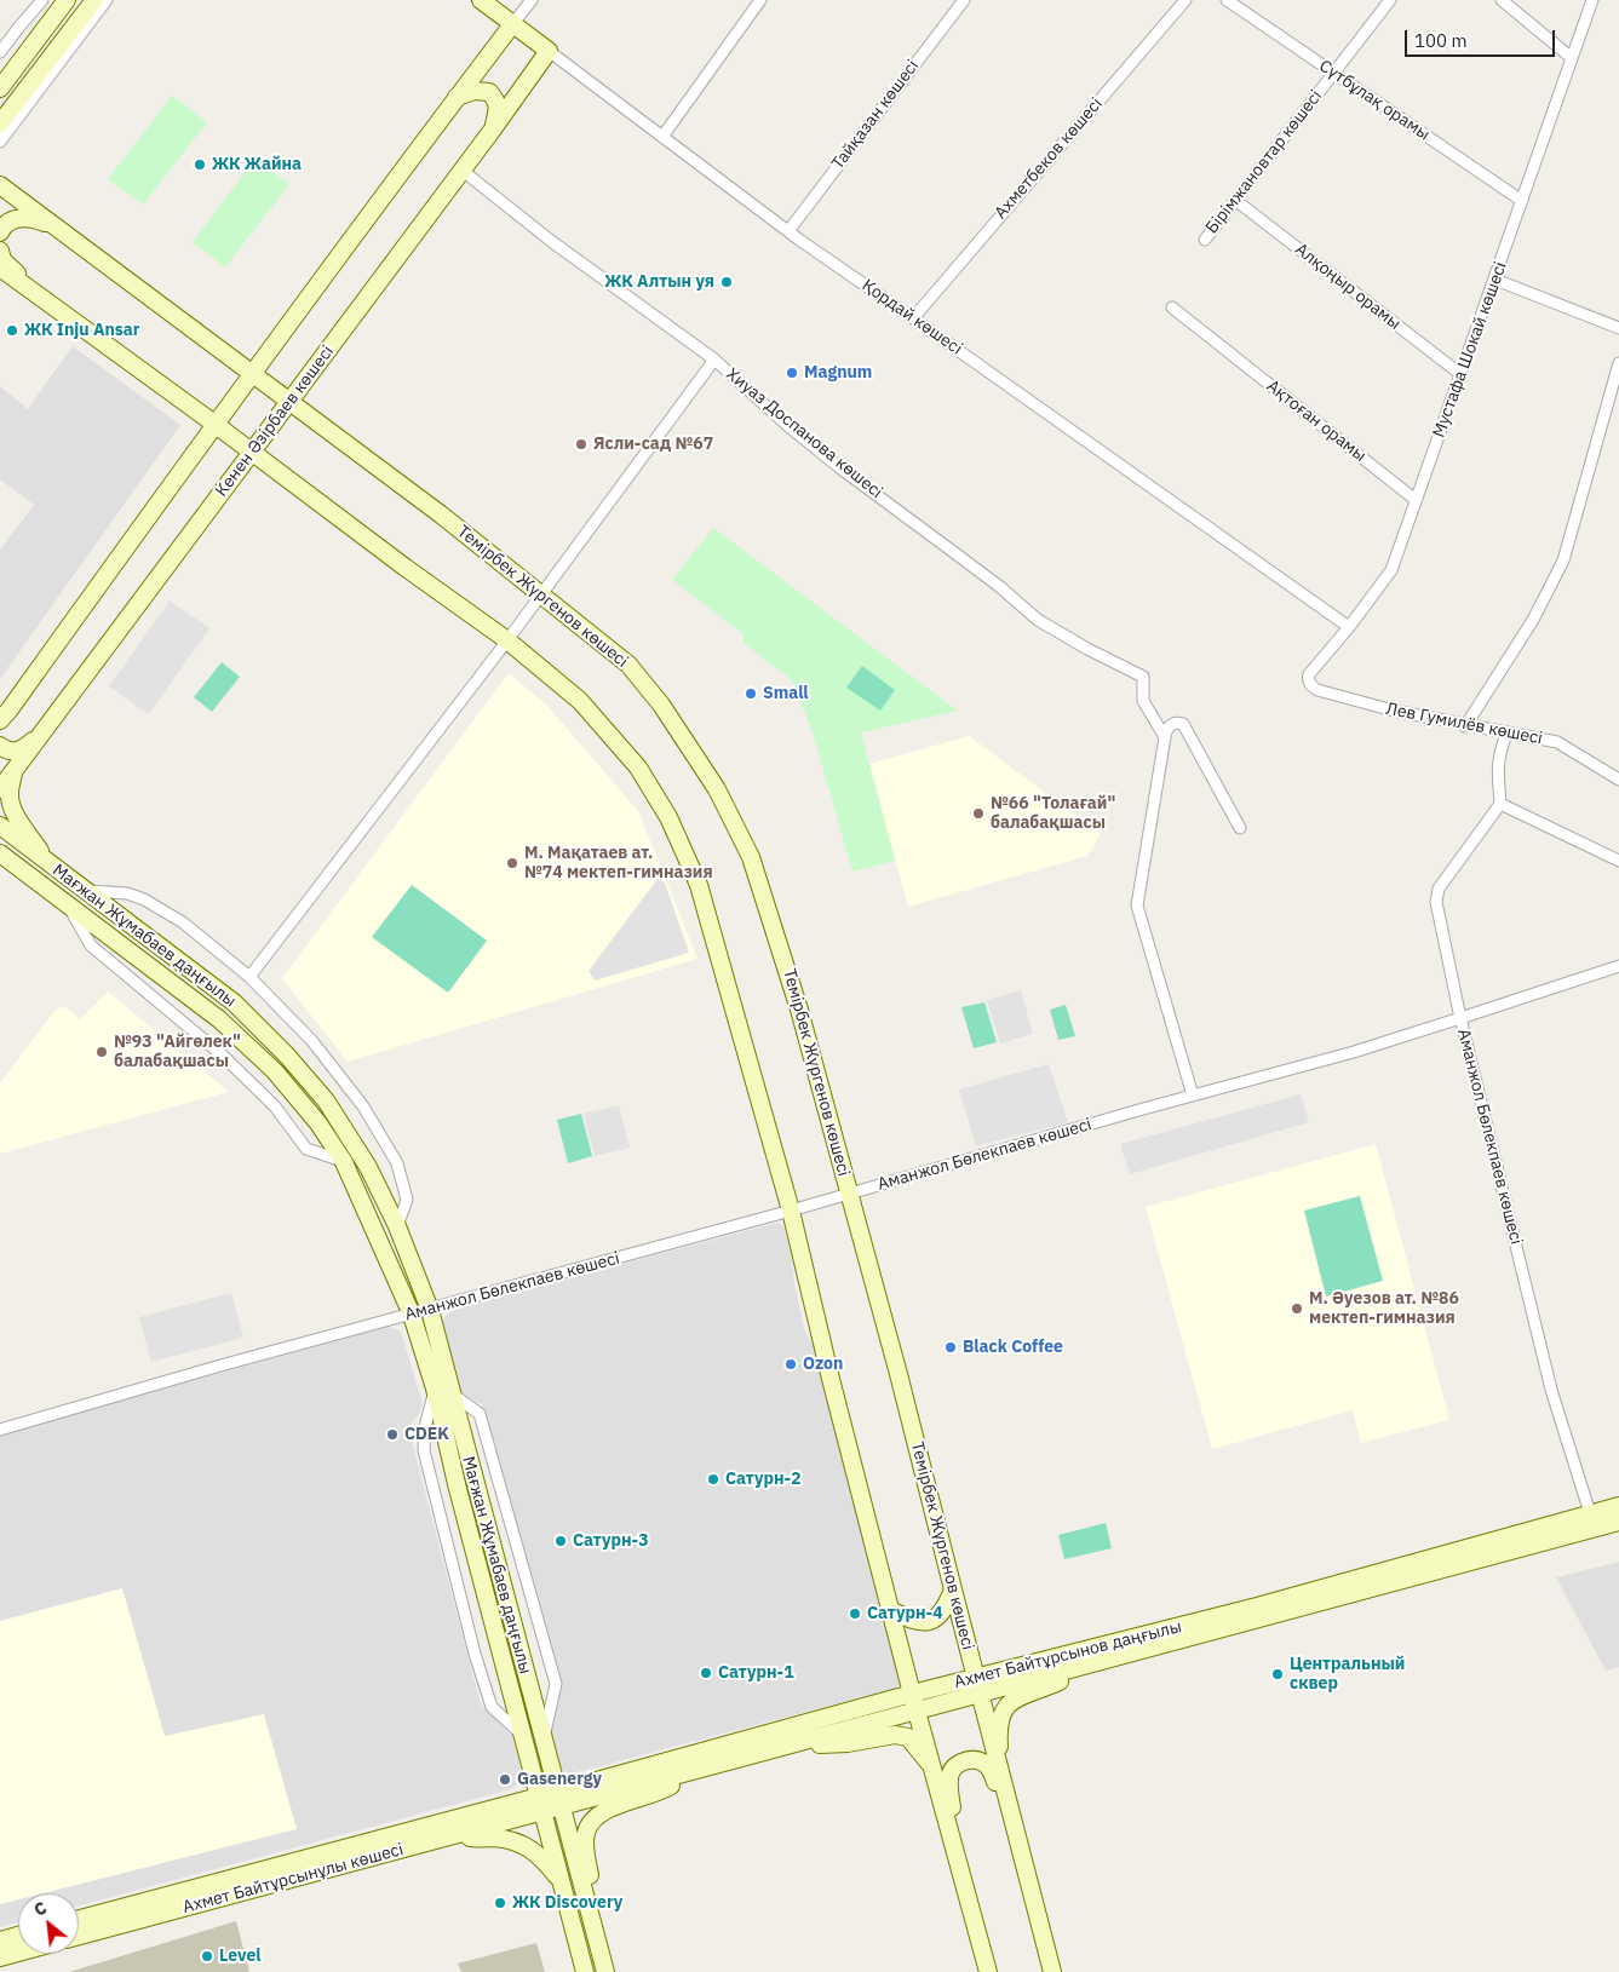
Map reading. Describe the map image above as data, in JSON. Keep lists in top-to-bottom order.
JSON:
{
  "streets": {
    "street": [
      "Cүтбұлақ орамы",
      "Тайқазан көшесі",
      "Ахметбеков көшесі",
      "Бірімжановтар көшесі",
      "Алқоңыр орамы",
      "Қордай көшесі",
      "Мустафа Шокай көшесі",
      "Кенен Әзірбаев көшесі",
      "Ақтоған орамы",
      "Хиуаз Доспанова көшесі",
      "Темірбек Жүргенов көшесі",
      "Лев Гумилёв көшесі",
      "Мағжан Жұмабаев даңғылы",
      "Аманжол Бөлекпаев көшесі",
      "Ахмет Байтұрсынов даңғылы",
      "Ахмет Байтұрсынұлы көшесі"
    ]
  },
  "crossings": [
    ["Cүтбұлақ орамы", "Бірімжановтар көшесі"],
    ["Cүтбұлақ орамы", "Мустафа Шокай көшесі"],
    ["Тайқазан көшесі", "Қордай көшесі"],
    ["Ахметбеков көшесі", "Қордай көшесі"],
    ["Бірімжановтар көшесі", "Алқоңыр орамы"],
    ["Алқоңыр орамы", "Мустафа Шокай көшесі"],
    ["Қордай көшесі", "Мустафа Шокай көшесі"],
    ["Қордай көшесі", "Кенен Әзірбаев көшесі"],
    ["Мустафа Шокай көшесі", "Ақтоған орамы"],
    ["Мустафа Шокай көшесі", "Лев Гумилёв көшесі"],
    ["Кенен Әзірбаев көшесі", "Темірбек Жүргенов көшесі"],
    ["Хиуаз Доспанова көшесі", "Темірбек Жүргенов көшесі"],
    ["Темірбек Жүргенов көшесі", "Аманжол Бөлекпаев көшесі"],
    ["Темірбек Жүргенов көшесі", "Ахмет Байтұрсынов даңғылы"],
    ["Мағжан Жұмабаев даңғылы", "Аманжол Бөлекпаев көшесі"],
    ["Мағжан Жұмабаев даңғылы", "Ахмет Байтұрсынов даңғылы"],
    ["Аманжол Бөлекпаев көшесі", "Ахмет Байтұрсынов даңғылы"],
    ["Ахмет Байтұрсынов даңғылы", "Ахмет Байтұрсынұлы көшесі"]
  ],
  "places": [
    "ЖК Жайна",
    "ЖК Алтын уя",
    "ЖК Inju Ansar",
    "Magnum",
    "Ясли-сад №67",
    "Small",
    "№66 \"Толағай\" балабақшасы",
    "М. Мақатаев ат. №74 мектеп-гимназия",
    "№93 \"Айгөлек\" балабақшасы",
    "М. Әуезов ат. №86 мектеп-гимназия",
    "Black Coffee",
    "Ozon",
    "CDEK",
    "Сатурн-2",
    "Сатурн-3",
    "Сатурн-4",
    "Сатурн-1",
    "Центральный сквер",
    "Gasenergy",
    "ЖК Discovery",
    "Level"
  ],
  "scale_bar": "100 m",
  "north": "top left"
}
